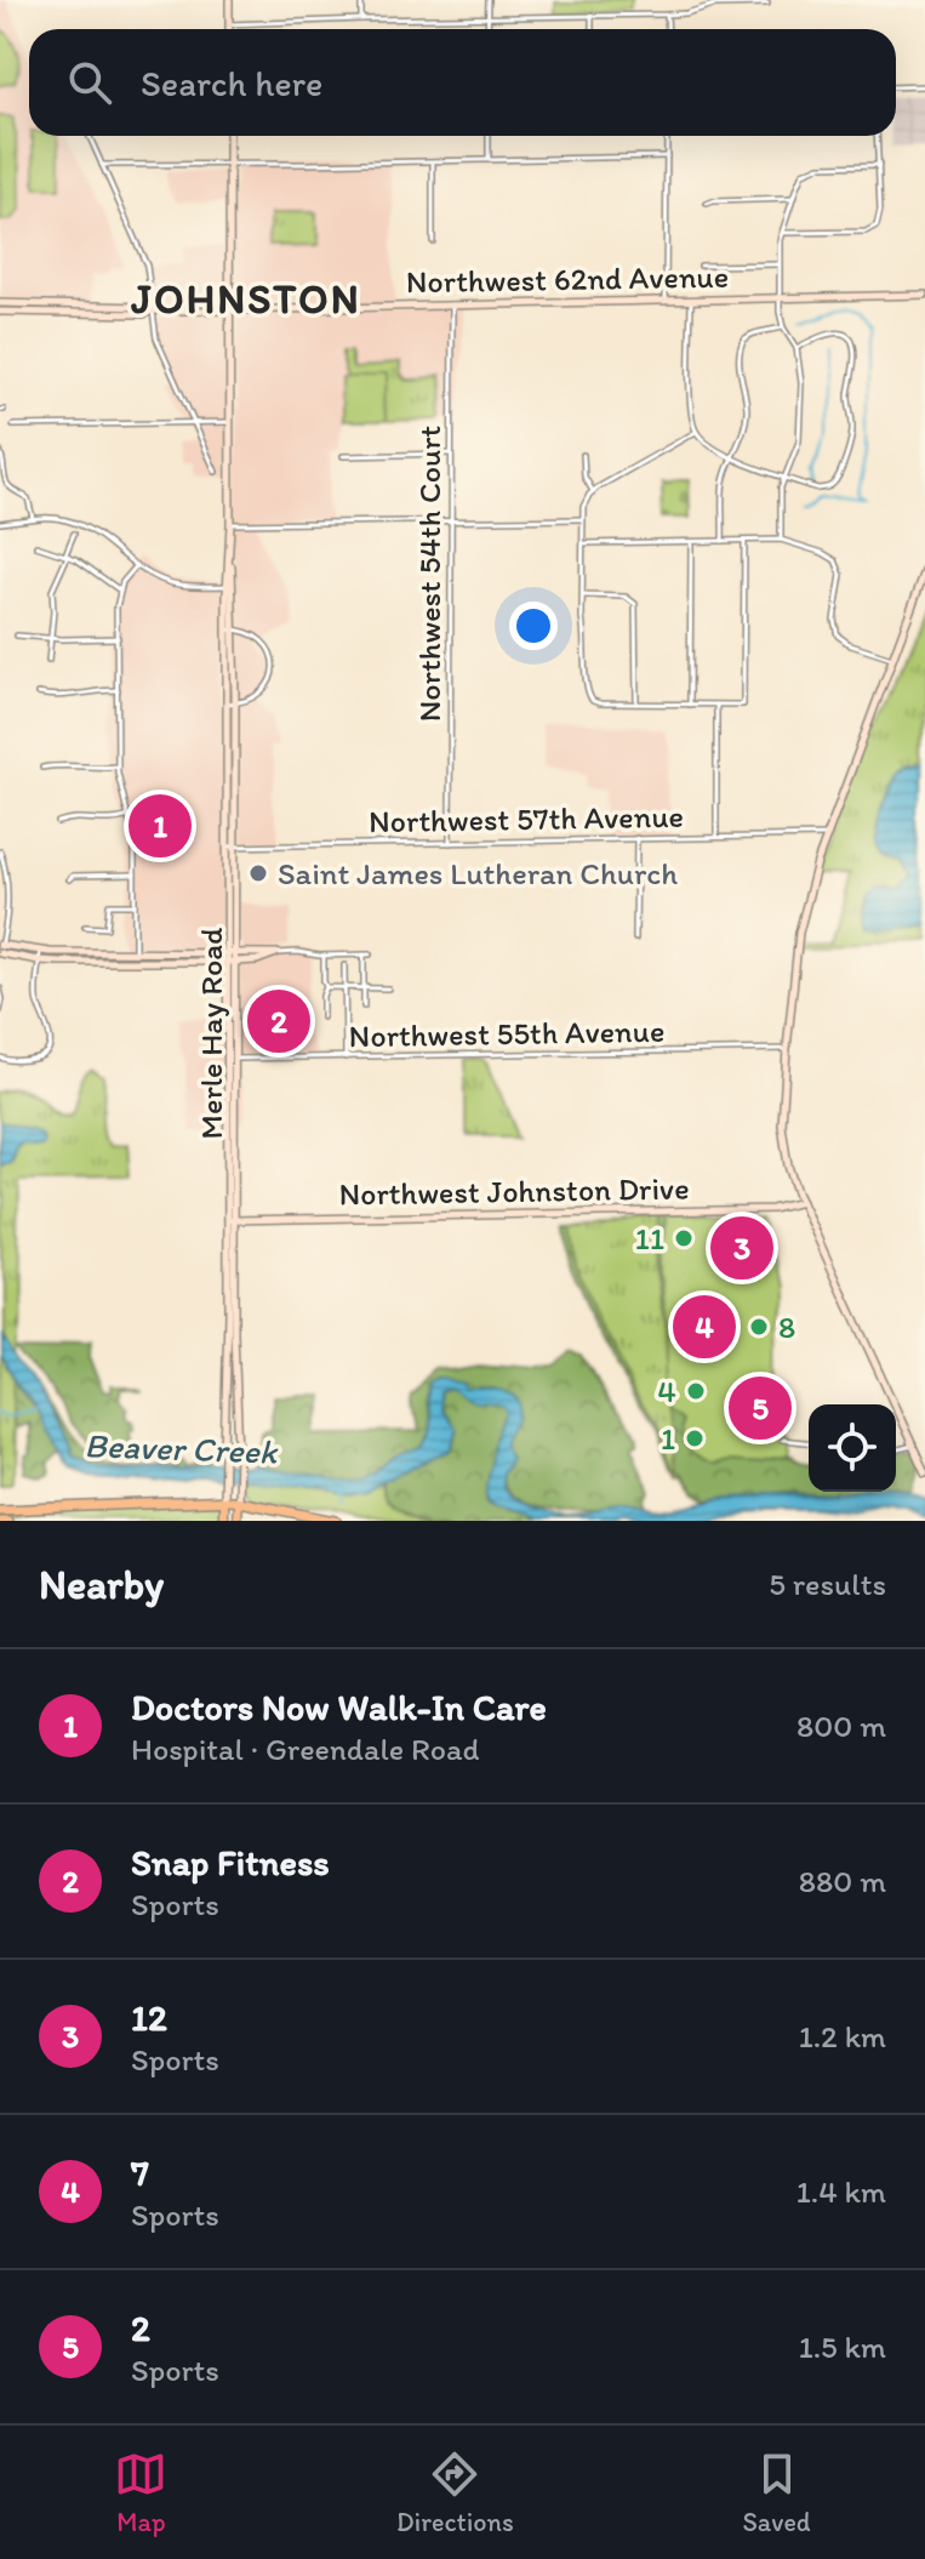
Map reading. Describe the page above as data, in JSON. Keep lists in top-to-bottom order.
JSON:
{
  "streets": {
    "main road": ["Northwest 62nd Avenue", "Merle Hay Road", "Northwest Johnston Drive"],
    "street": ["Northwest 54th Court", "Northwest 57th Avenue", "Northwest 55th Avenue"]
  },
  "crossings": [
    ["Northwest 62nd Avenue", "Northwest 54th Court"],
    ["Northwest 62nd Avenue", "Merle Hay Road"],
    ["Northwest 54th Court", "Northwest 57th Avenue"],
    ["Northwest 57th Avenue", "Merle Hay Road"],
    ["Merle Hay Road", "Northwest 55th Avenue"],
    ["Merle Hay Road", "Northwest Johnston Drive"]
  ],
  "districts": ["JOHNSTON"],
  "water": ["Beaver Creek"],
  "places": [
    "Saint James Lutheran Church",
    "11",
    "8",
    "4",
    "1"
  ],
  "page": {
    "search": "Search here",
    "pins": [
      "1",
      "2",
      "3",
      "4",
      "5"
    ],
    "heading": ["Nearby", "5 results"],
    "list": [
      {
        "mark": "1",
        "name": "Doctors Now Walk-In Care",
        "note": "Hospital · Greendale Road",
        "value": "800 m"
      },
      {
        "mark": "2",
        "name": "Snap Fitness",
        "note": "Sports",
        "value": "880 m"
      },
      {
        "mark": "3",
        "name": "12",
        "note": "Sports",
        "value": "1.2 km"
      },
      {
        "mark": "4",
        "name": "7",
        "note": "Sports",
        "value": "1.4 km"
      },
      {
        "mark": "5",
        "name": "2",
        "note": "Sports",
        "value": "1.5 km"
      }
    ],
    "nav": ["Map", "Directions", "Saved"]
  }
}
